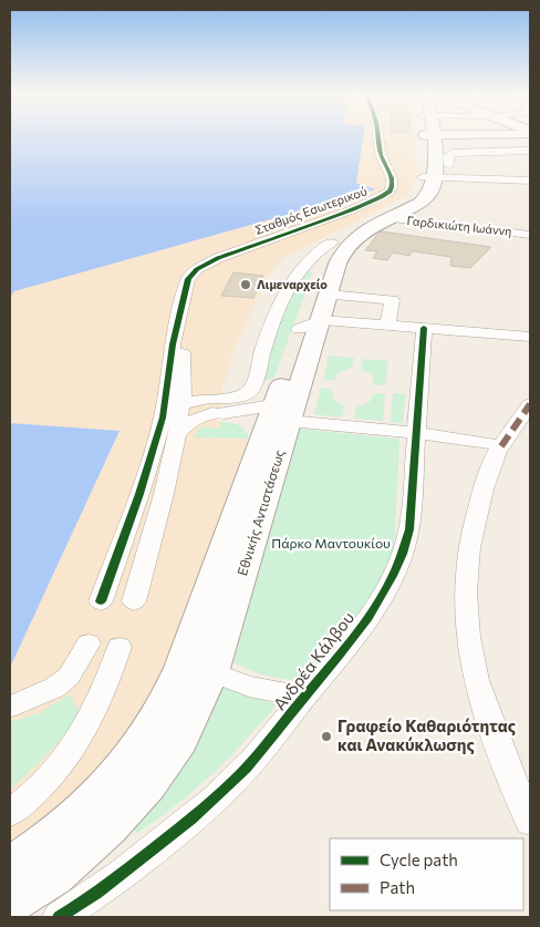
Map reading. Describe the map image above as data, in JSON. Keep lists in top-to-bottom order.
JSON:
{
  "streets": {
    "main road": ["Εθνικής Αντιστάσεως"],
    "street": ["Σταθμός Εσωτερικού", "Γαρδικιώτη Ιωάννη", "Ανδρέα Κάλβου"]
  },
  "crossings": [
    ["Γαρδικιώτη Ιωάννη", "Εθνικής Αντιστάσεως"]
  ],
  "parks": ["Πάρκο Μαντουκίου"],
  "places": ["Λιμεναρχείο", "Γραφείο Καθαριότητας και Ανακύκλωσης"],
  "legend": ["Cycle path", "Path"]
}
